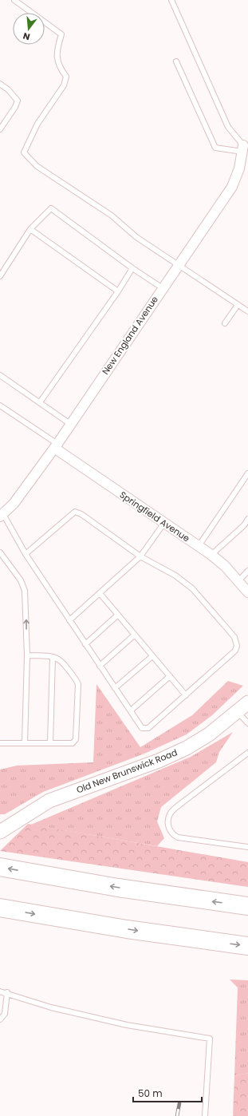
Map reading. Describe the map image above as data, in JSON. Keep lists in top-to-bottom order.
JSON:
{
  "streets": {
    "main road": ["Old New Brunswick Road"],
    "street": ["New England Avenue", "Springfield Avenue"]
  },
  "crossings": [
    ["New England Avenue", "Springfield Avenue"]
  ],
  "scale_bar": "50 m",
  "north": "bottom"
}
